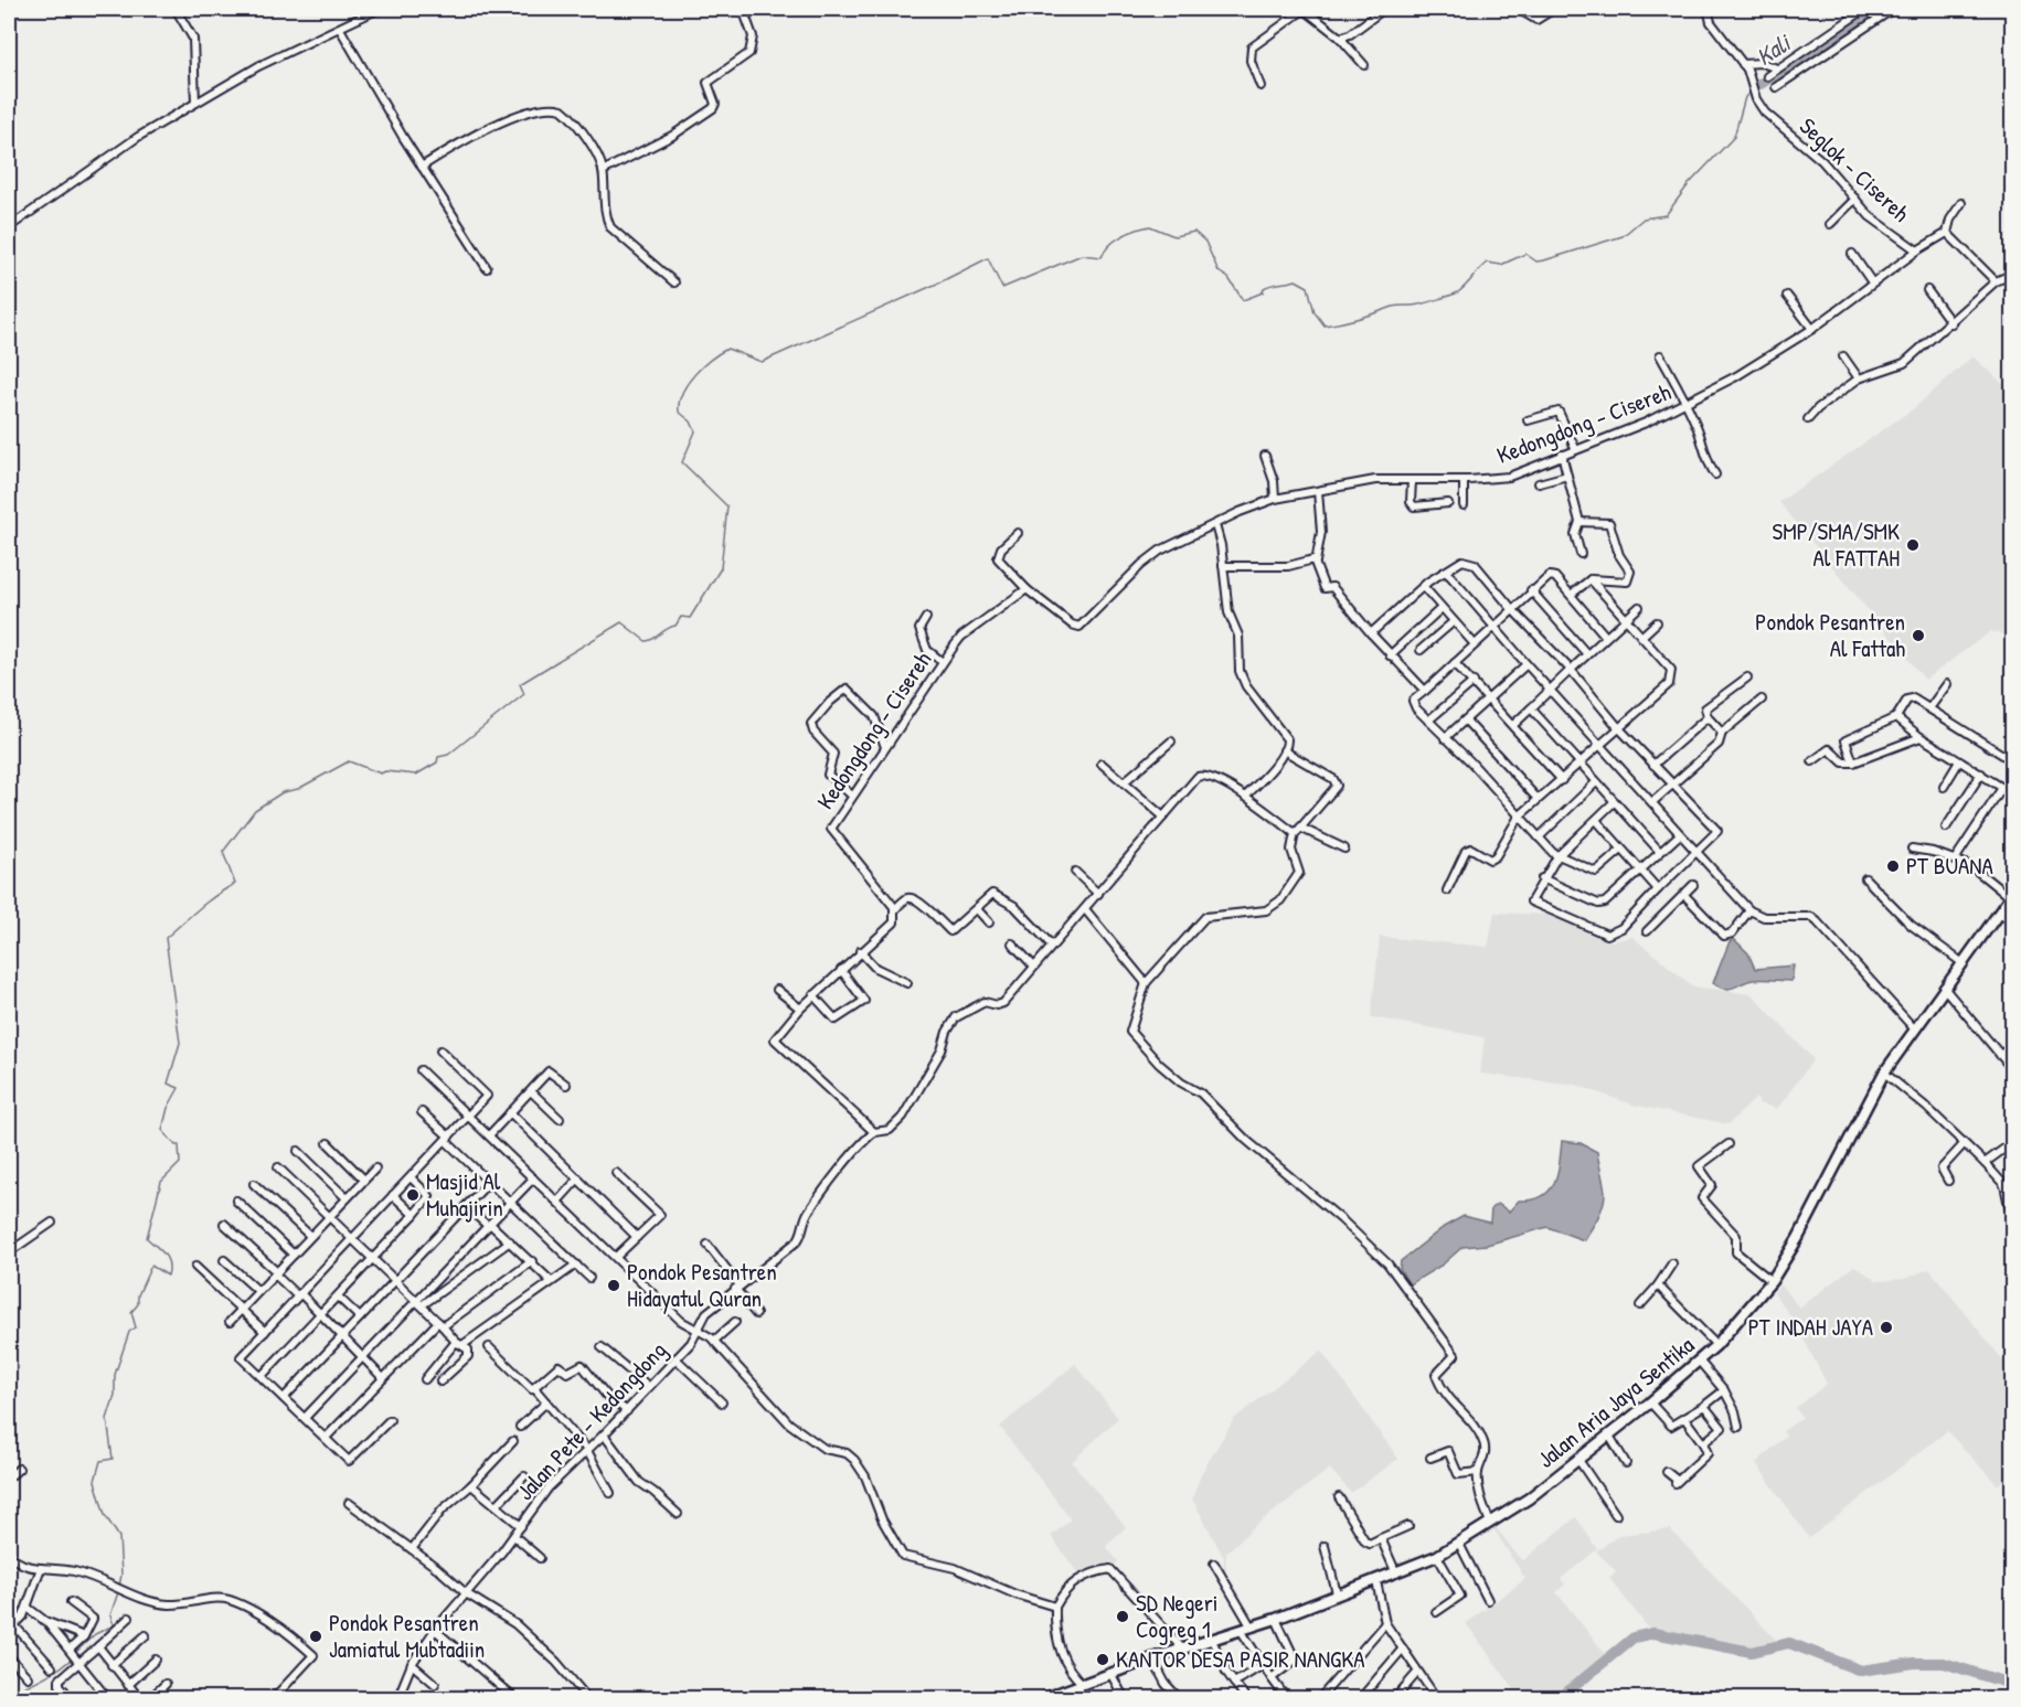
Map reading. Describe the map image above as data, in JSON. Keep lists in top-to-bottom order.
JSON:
{
  "streets": {
    "street": [
      "Seglok - Cisereh",
      "Kedongdong - Cisereh",
      "Jalan Aria Jaya Sentika",
      "Jalan Pete - Kedongdong"
    ]
  },
  "crossings": [
    ["Seglok - Cisereh", "Kedongdong - Cisereh"]
  ],
  "water": ["Kali"],
  "places": [
    "SMP/SMA/SMK Al FATTAH",
    "Pondok Pesantren Al Fattah",
    "PT BUANA",
    "Masjid Al Muhajirin",
    "Pondok Pesantren Hidayatul Quran",
    "PT INDAH JAYA",
    "SD Negeri Cogreg 1",
    "Pondok Pesantren Jamiatul Mubtadiin",
    "KANTOR DESA PASIR NANGKA"
  ]
}
